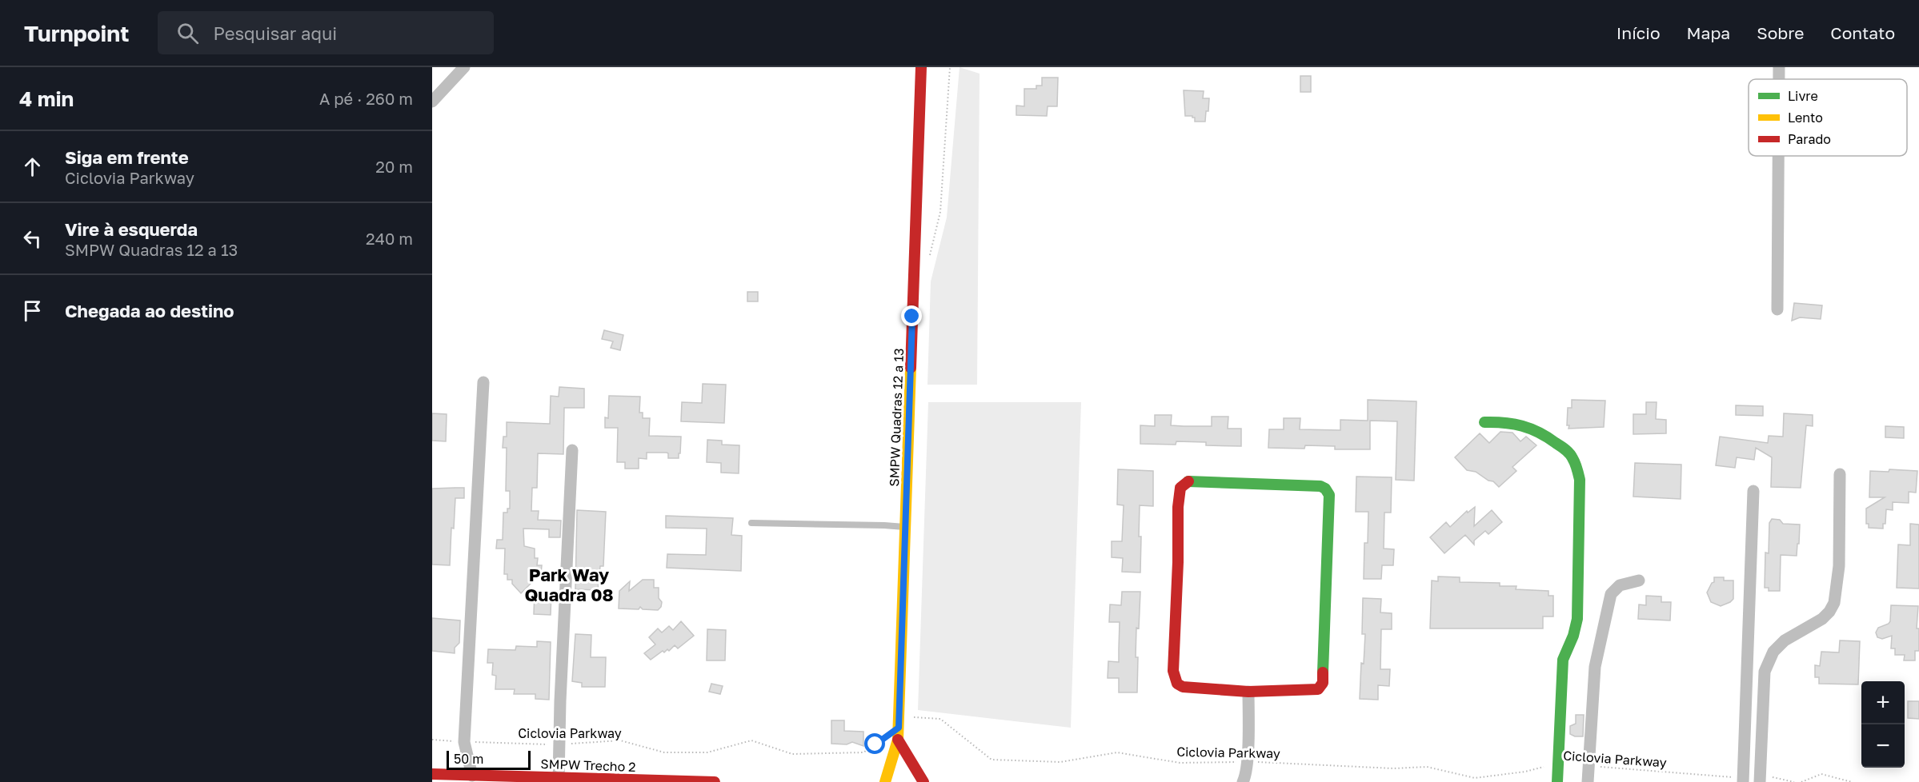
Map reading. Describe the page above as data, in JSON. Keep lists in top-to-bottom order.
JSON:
{
  "streets": {
    "street": ["SMPW Quadras 12 a 13", "SMPW Trecho 2"],
    "path": ["Ciclovia Parkway"]
  },
  "crossings": [
    ["SMPW Quadras 12 a 13", "Ciclovia Parkway"]
  ],
  "districts": ["Park Way Quadra 08"],
  "legend": ["Livre", "Lento", "Parado"],
  "scale_bar": "50 m",
  "page": {
    "header": "Turnpoint",
    "search": "Pesquisar aqui",
    "nav": [
      "Início",
      "Mapa",
      "Sobre",
      "Contato"
    ],
    "heading": ["4 min", "A pé · 260 m"],
    "list": [
      ["Siga em frente", "Ciclovia Parkway", "20 m"],
      ["Vire à esquerda", "SMPW Quadras 12 a 13", "240 m"],
      "Chegada ao destino"
    ],
    "map_buttons": ["+", "−"],
    "scale": "50 m"
  }
}
